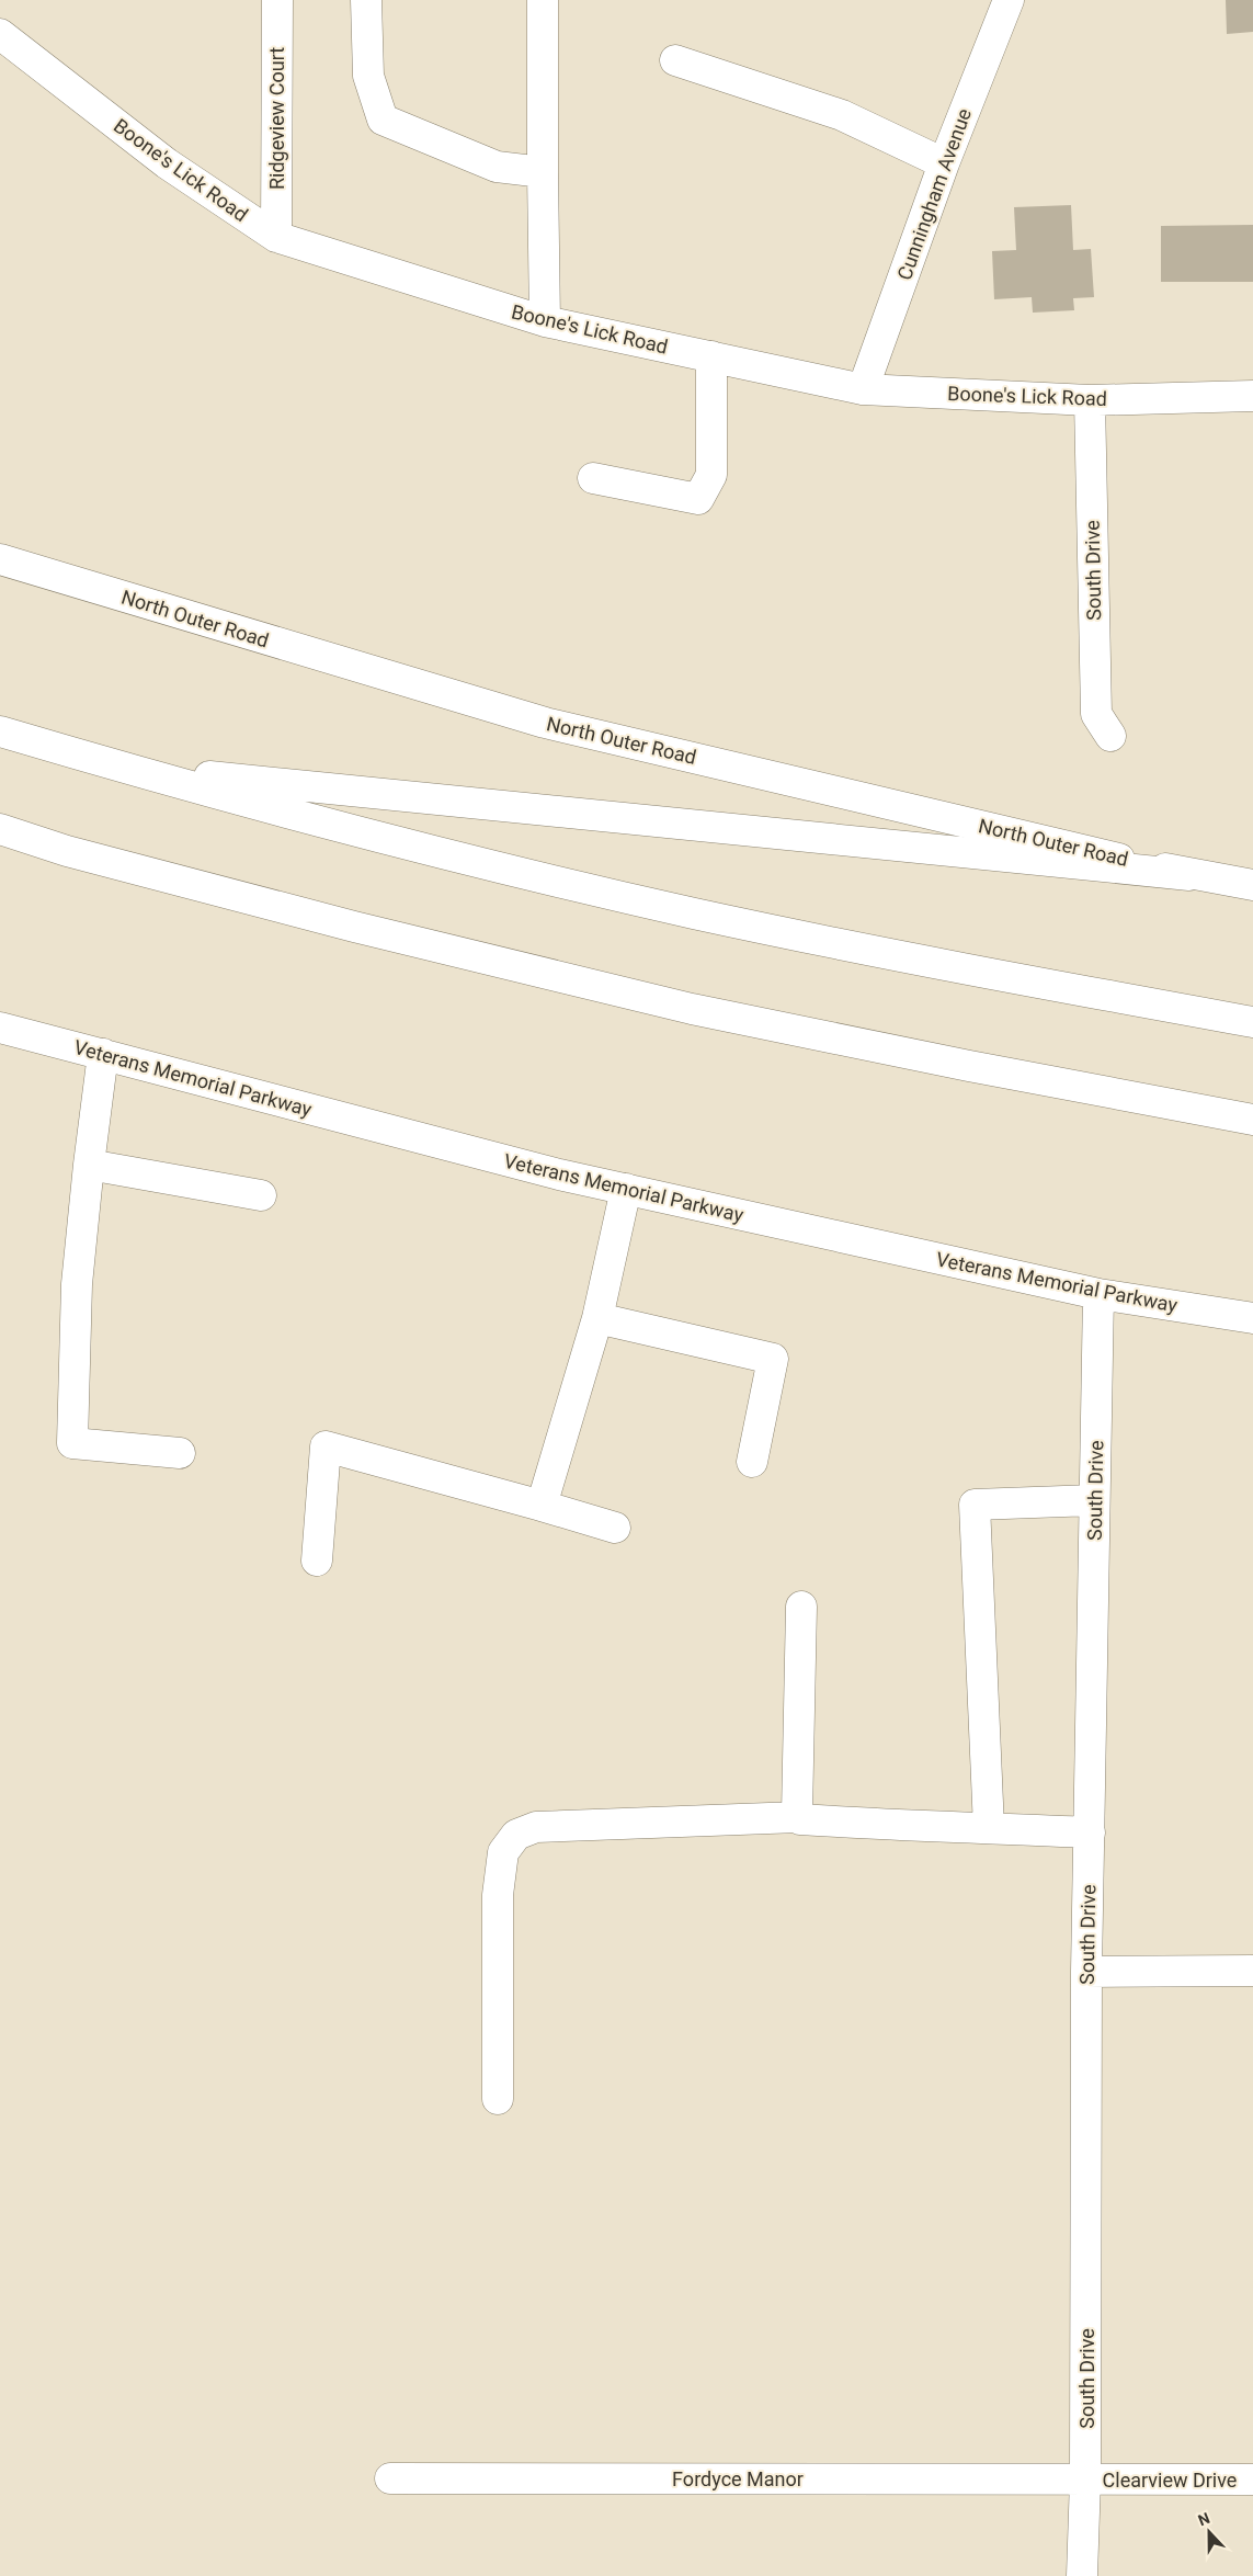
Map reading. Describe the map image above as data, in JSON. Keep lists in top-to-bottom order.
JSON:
{
  "streets": {
    "main road": [
      "Ridgeview Court",
      "Boone's Lick Road",
      "Cunningham Avenue",
      "South Drive",
      "North Outer Road",
      "Veterans Memorial Parkway",
      "Fordyce Manor",
      "Clearview Drive"
    ]
  },
  "crossings": [
    ["Ridgeview Court", "Boone's Lick Road"],
    ["Boone's Lick Road", "Cunningham Avenue"],
    ["Boone's Lick Road", "South Drive"],
    ["South Drive", "Veterans Memorial Parkway"],
    ["South Drive", "Fordyce Manor"],
    ["South Drive", "Clearview Drive"],
    ["Fordyce Manor", "Clearview Drive"]
  ],
  "north": "top"
}
